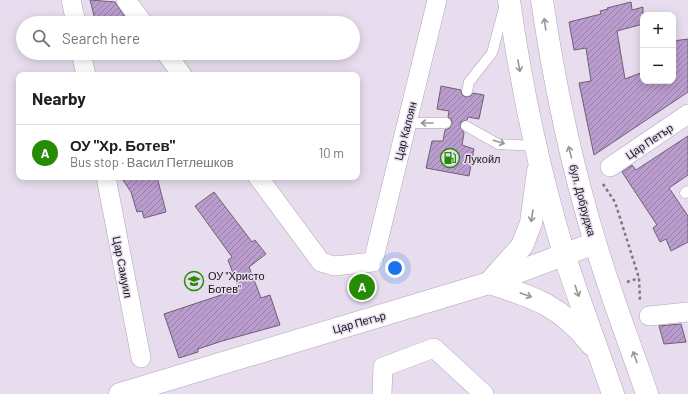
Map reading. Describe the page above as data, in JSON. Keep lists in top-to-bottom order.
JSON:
{
  "streets": {
    "main road": ["Цар Петър", "бул. Добруджа"],
    "street": ["Цар Калоян", "Цар Самуил"]
  },
  "crossings": [
    ["Цар Петър", "бул. Добруджа"]
  ],
  "places": {
    "fuel station": ["Лукойл"],
    "school or university": ["ОУ \"Христо Ботев\""]
  },
  "page": {
    "map_buttons": ["+", "−"],
    "search": "Search here",
    "heading": "Nearby",
    "list": [
      {
        "mark": "A",
        "name": "ОУ \"Хр. Ботев\"",
        "note": "Bus stop · Васил Петлешков",
        "value": "10 m"
      }
    ],
    "pins": "A"
  }
}
